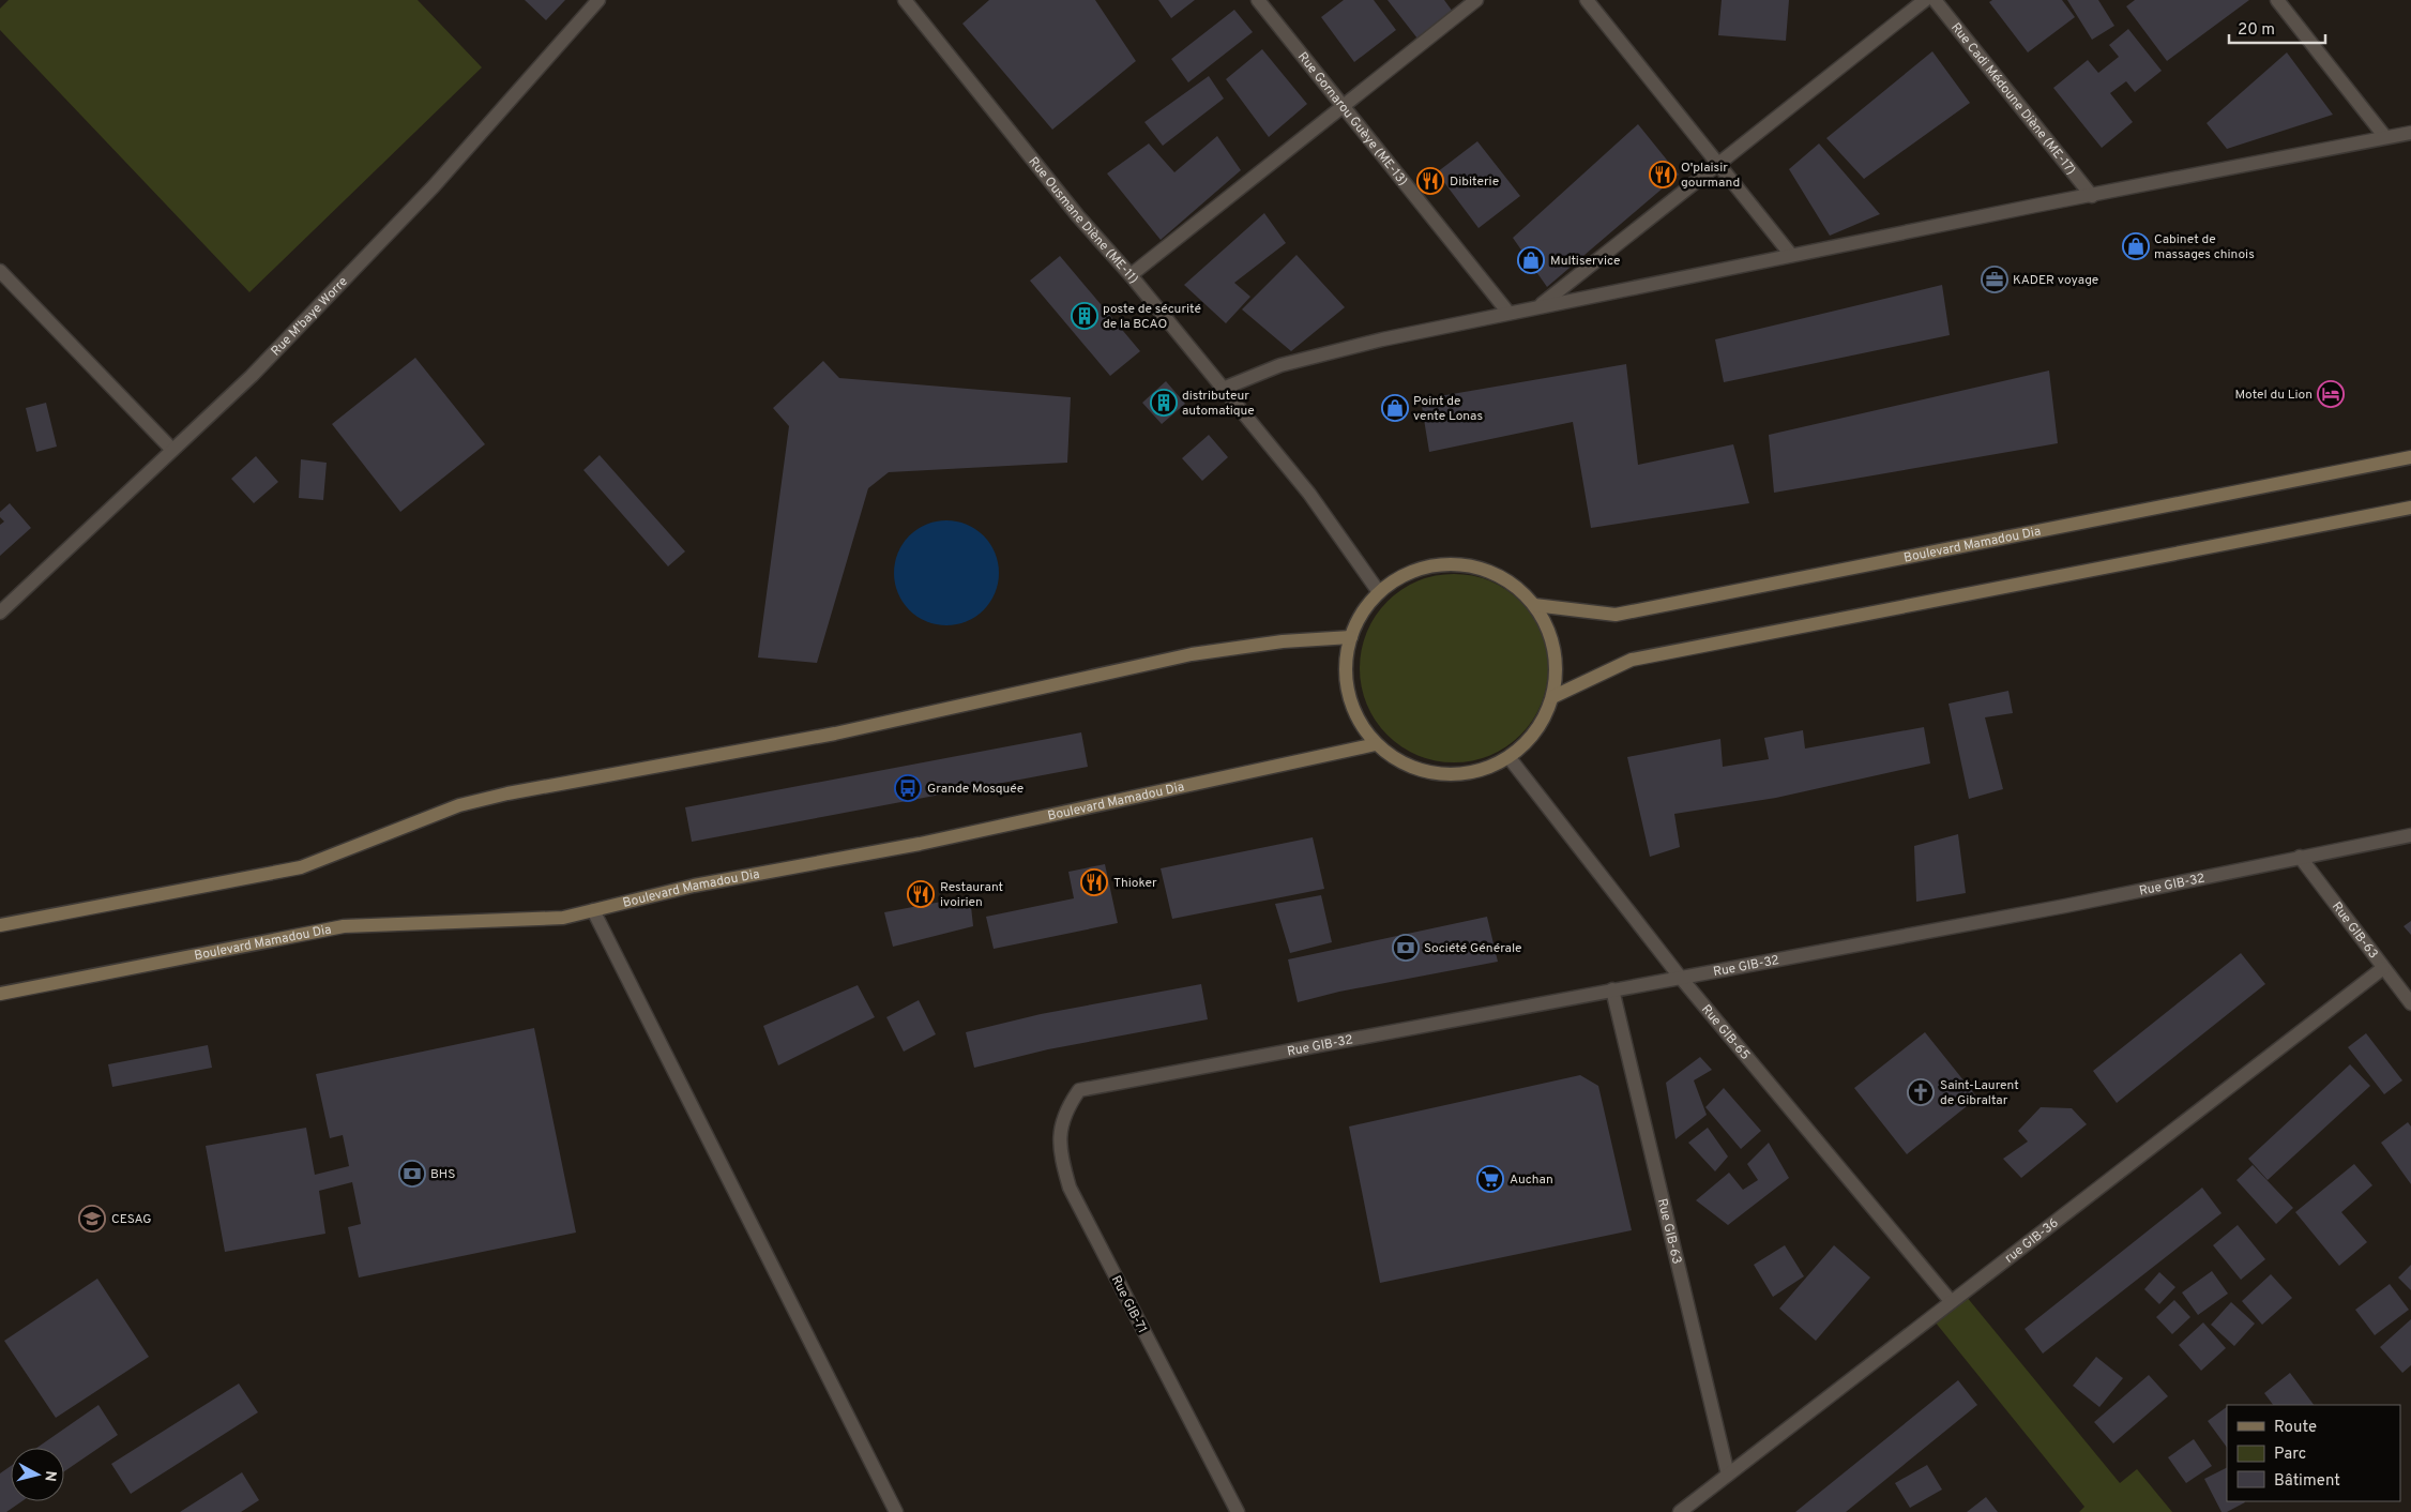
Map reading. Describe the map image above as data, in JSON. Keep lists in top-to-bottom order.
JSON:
{
  "streets": {
    "street": [
      "Rue Cadi Médoune Diène (ME-17)",
      "Rue Gornarou Guèye (ME-13)",
      "Rue Ousmane Diène (ME-11)",
      "Rue M'baye Worre",
      "Boulevard Mamadou Dia",
      "Rue GIB-32",
      "Rue GIB-63",
      "Rue GIB-65",
      "rue GIB-36",
      "Rue GIB-71"
    ]
  },
  "crossings": [
    ["Rue GIB-32", "Rue GIB-63"],
    ["Rue GIB-32", "Rue GIB-65"],
    ["Rue GIB-32", "Rue GIB-71"],
    ["Rue GIB-63", "rue GIB-36"],
    ["Rue GIB-65", "rue GIB-36"]
  ],
  "places": {
    "restaurant": [
      "O'plaisir gourmand",
      "Dibiterie",
      "Thioker",
      "Restaurant ivoirien"
    ],
    "shop": ["Cabinet de massages chinois", "Multiservice", "Point de vente Lonas"],
    "office": ["KADER voyage"],
    "building": ["poste de sécurité de la BCAO", "distributeur automatique"],
    "hotel": ["Motel du Lion"],
    "bus stop": ["Grande Mosquée"],
    "bank": ["Société Générale", "BHS"],
    "church": ["Saint-Laurent de Gibraltar"],
    "supermarket": ["Auchan"],
    "school or university": ["CESAG"]
  },
  "legend": ["Route", "Parc", "Bâtiment"],
  "scale_bar": "20 m",
  "north": "right"
}
